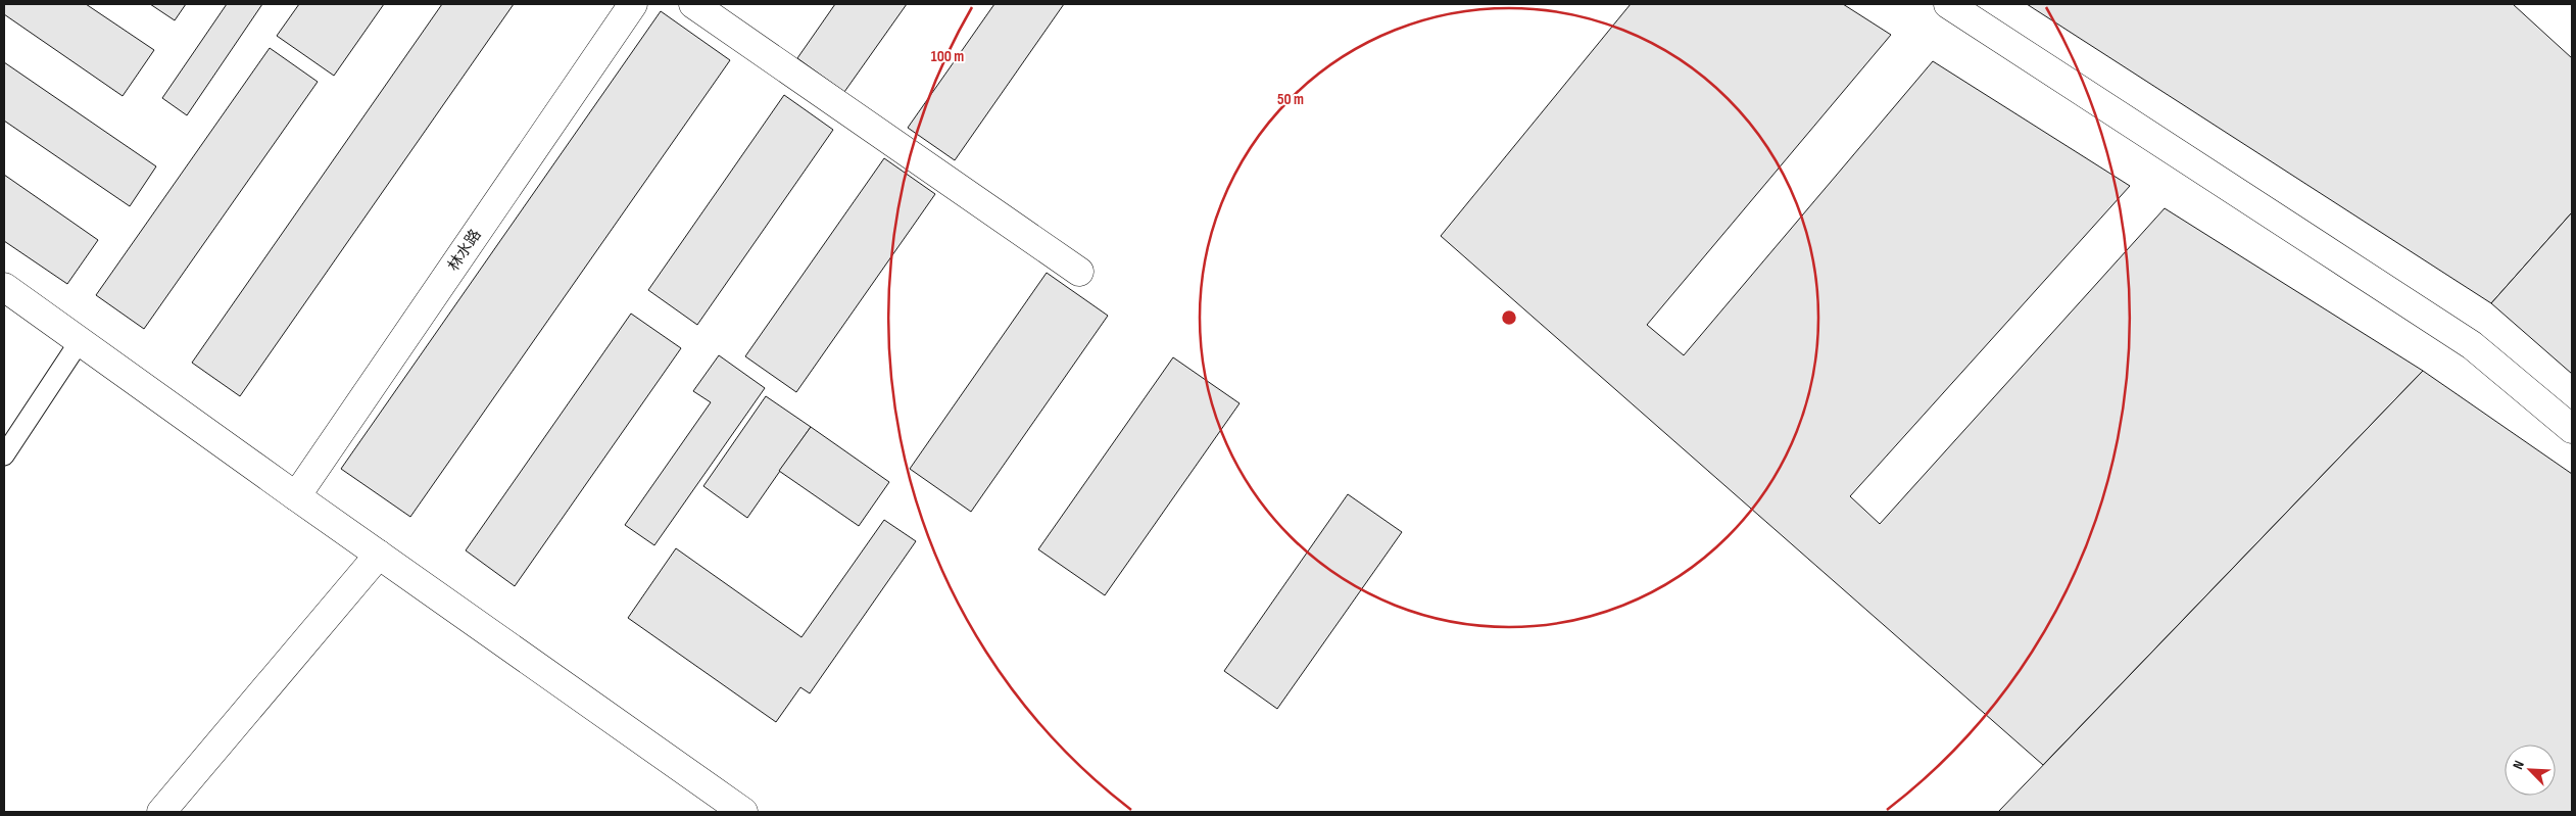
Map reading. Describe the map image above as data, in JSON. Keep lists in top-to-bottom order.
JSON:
{
  "streets": {
    "street": ["林水路"]
  },
  "north": "top left",
  "rings": ["100 m", "50 m"]
}
